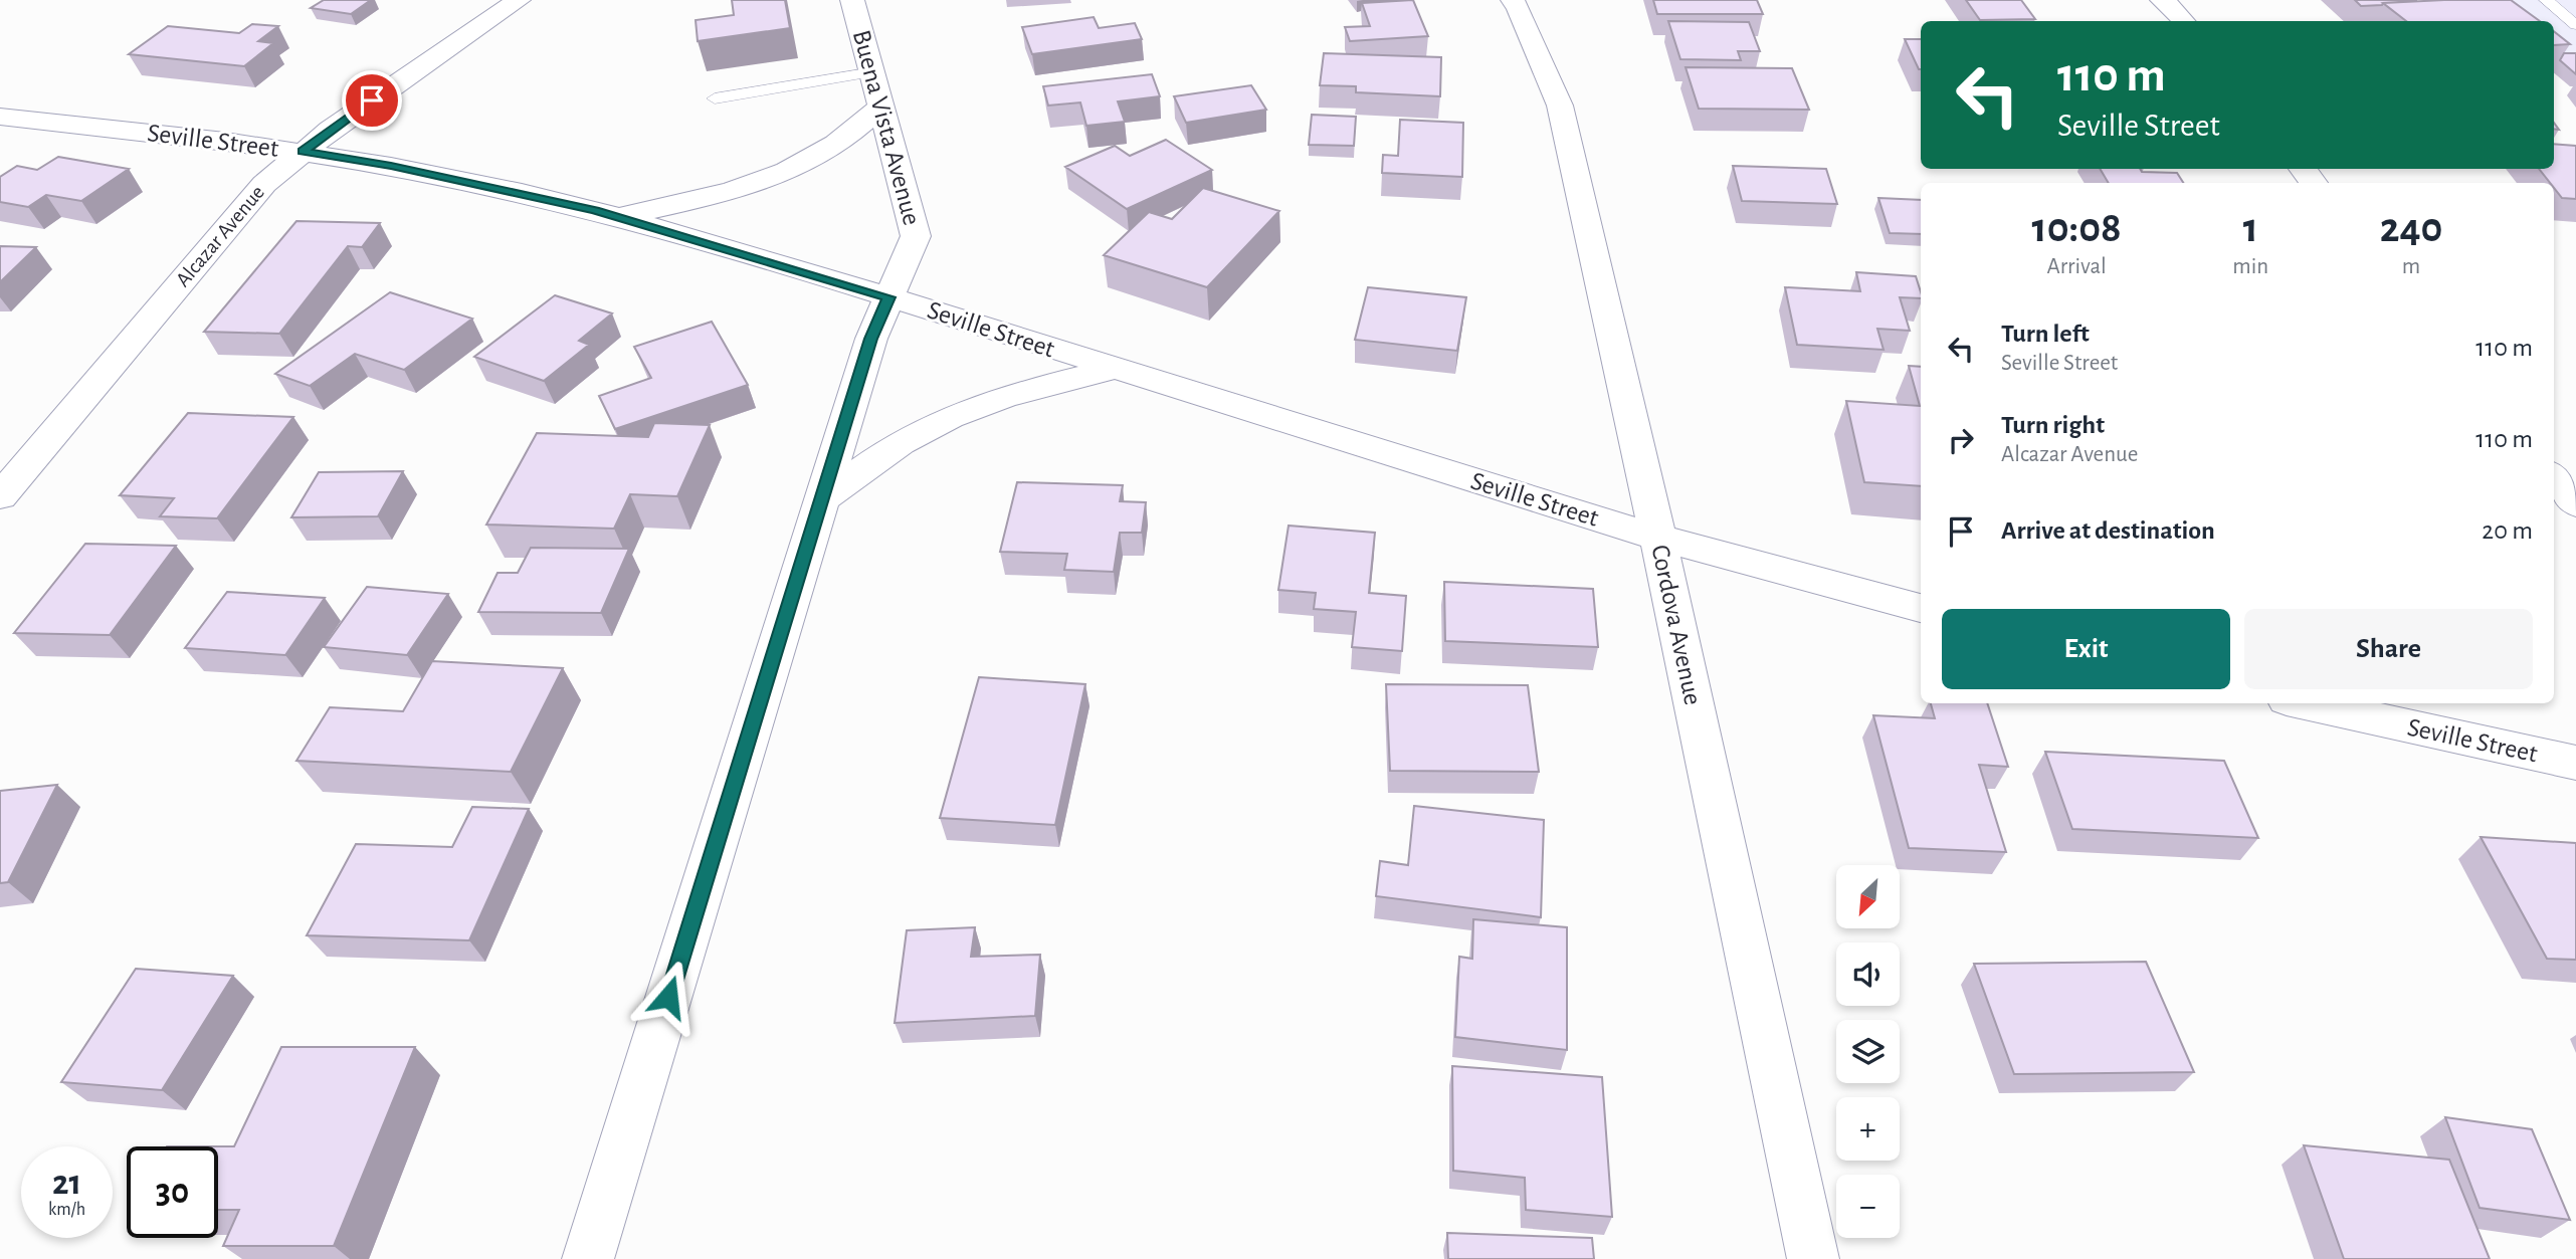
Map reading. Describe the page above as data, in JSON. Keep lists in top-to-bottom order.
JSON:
{
  "streets": {
    "street": [
      "Buena Vista Avenue",
      "Seville Street",
      "Alcazar Avenue",
      "Cordova Avenue"
    ]
  },
  "crossings": [
    ["Buena Vista Avenue", "Seville Street"],
    ["Seville Street", "Alcazar Avenue"],
    ["Seville Street", "Cordova Avenue"]
  ],
  "north": "bottom left",
  "page": {
    "turn": ["110 m", "Seville Street"],
    "eta": [
      "10:08",
      "Arrival",
      "1",
      "min",
      "240",
      "m"
    ],
    "list": [
      {
        "name": "Turn left",
        "note": "Seville Street",
        "value": "110 m"
      },
      {
        "name": "Turn right",
        "note": "Alcazar Avenue",
        "value": "110 m"
      },
      {
        "name": "Arrive at destination",
        "value": "20 m"
      }
    ],
    "buttons": ["Exit", "Share"],
    "map_buttons": ["+", "−"],
    "speed": "21 km/h",
    "limit": "30"
  }
}
